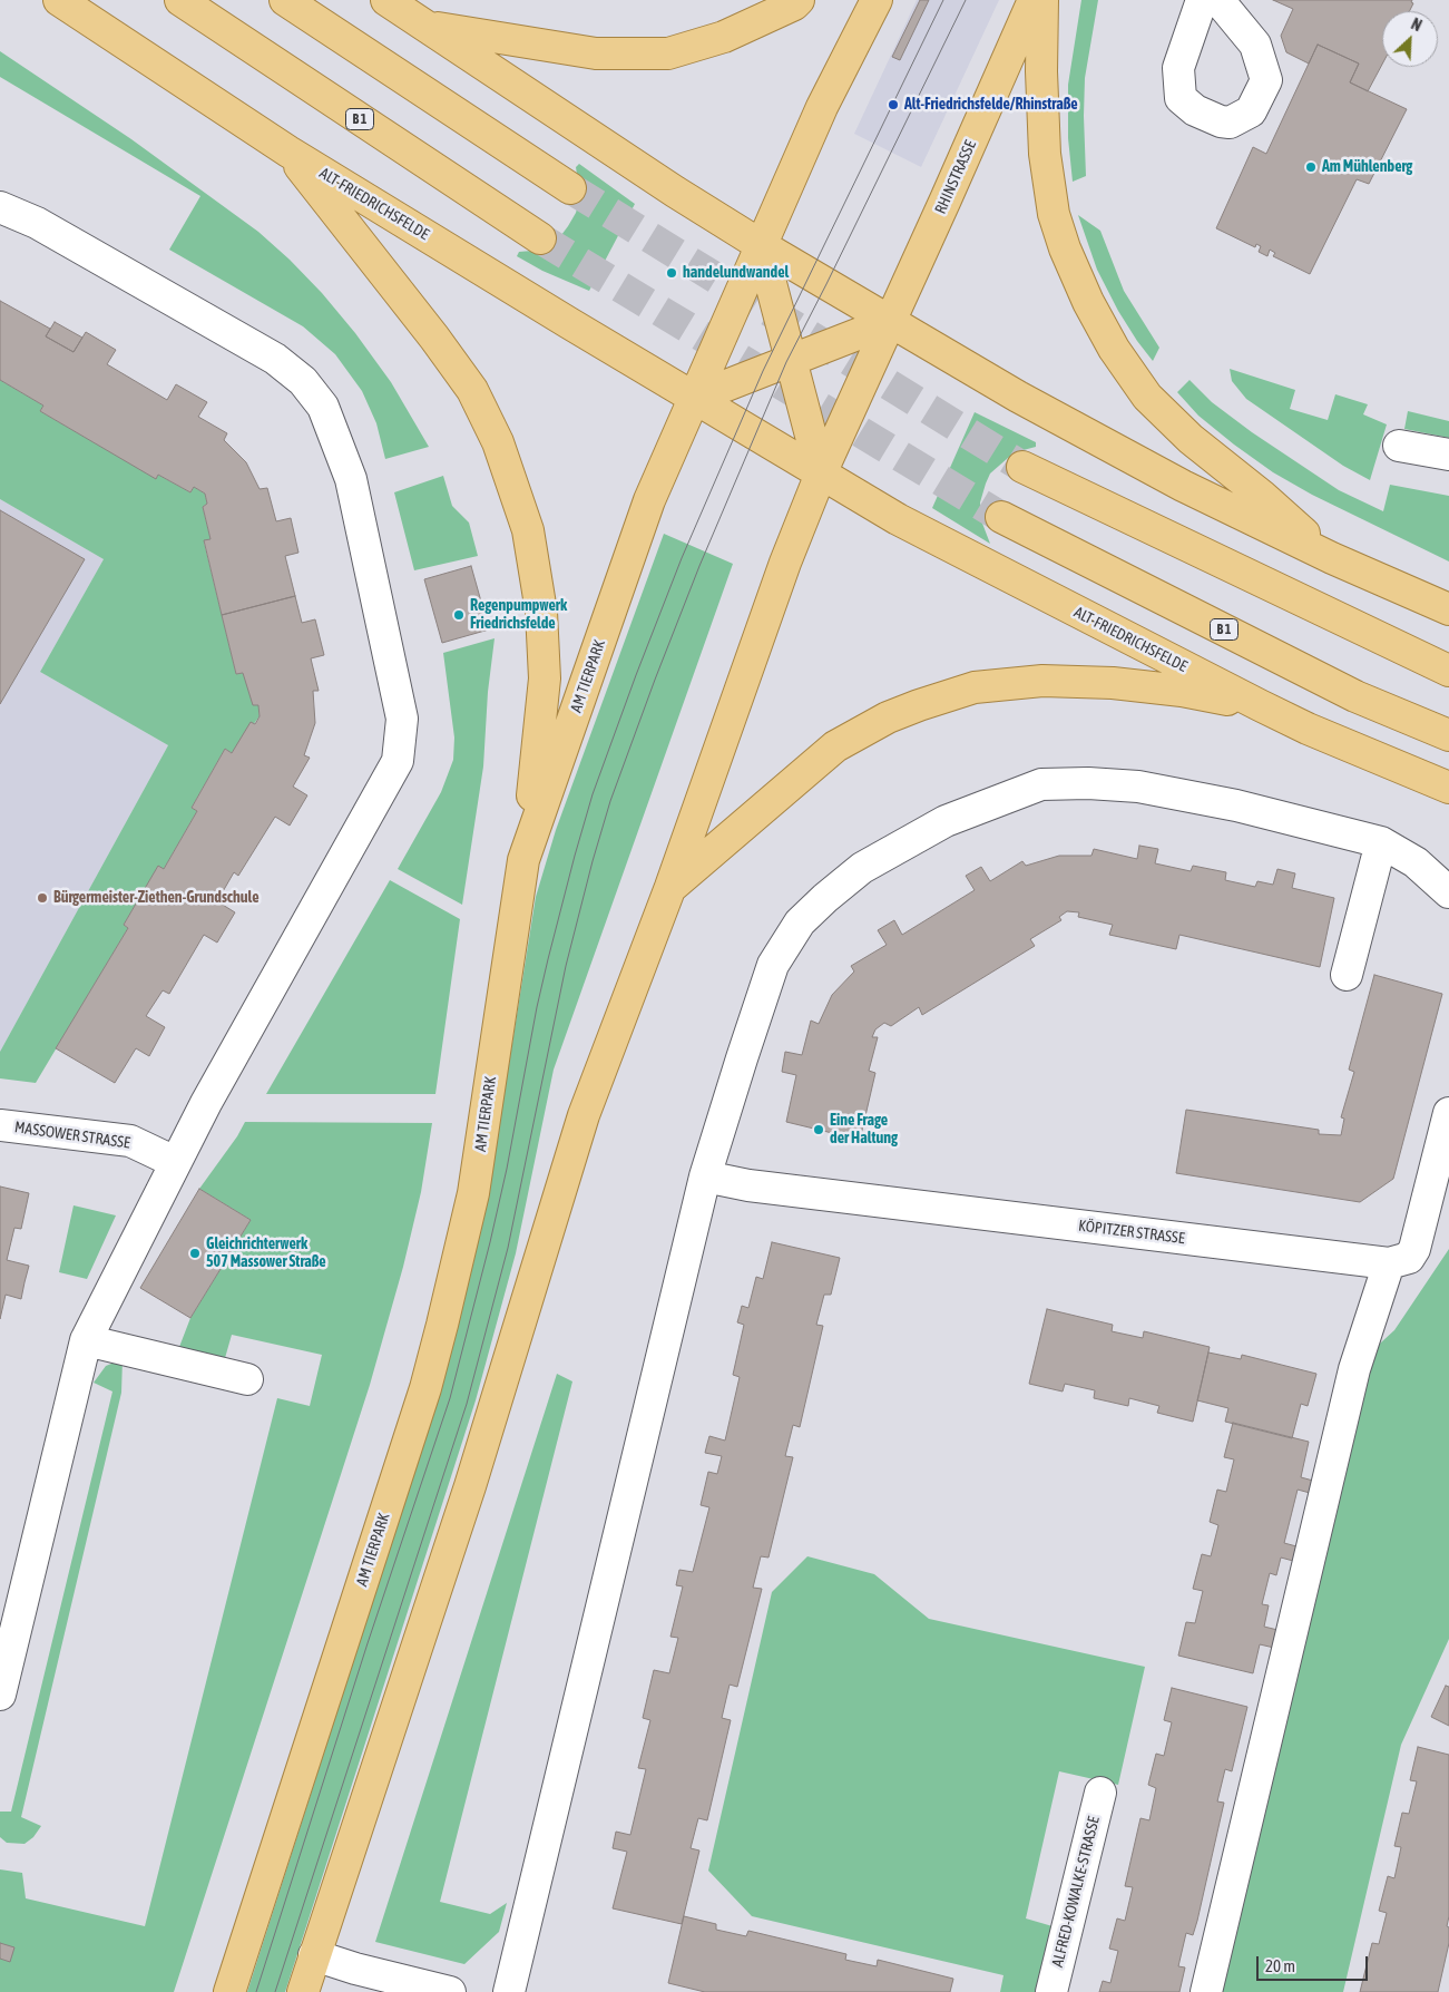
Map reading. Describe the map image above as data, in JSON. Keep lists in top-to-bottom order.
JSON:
{
  "streets": {
    "main road": [
      "B 1",
      "RHINSTRASSE",
      "ALT-FRIEDRICHSFELDE",
      "AM TIERPARK"
    ],
    "street": ["MASSOWER STRASSE", "KÖPITZER STRASSE", "ALFRED-KOWALKE-STRASSE"]
  },
  "crossings": [
    ["ALT-FRIEDRICHSFELDE", "AM TIERPARK"]
  ],
  "places": [
    "Alt-Friedrichsfelde/Rhinstraße",
    "Am Mühlenberg",
    "handelundwandel",
    "Regenpumpwerk Friedrichsfelde",
    "Bürgermeister-Ziethen-Grundschule",
    "Eine Frage der Haltung",
    "Gleichrichterwerk 507 Massower Straße"
  ],
  "scale_bar": "20 m",
  "north": "top right"
}
